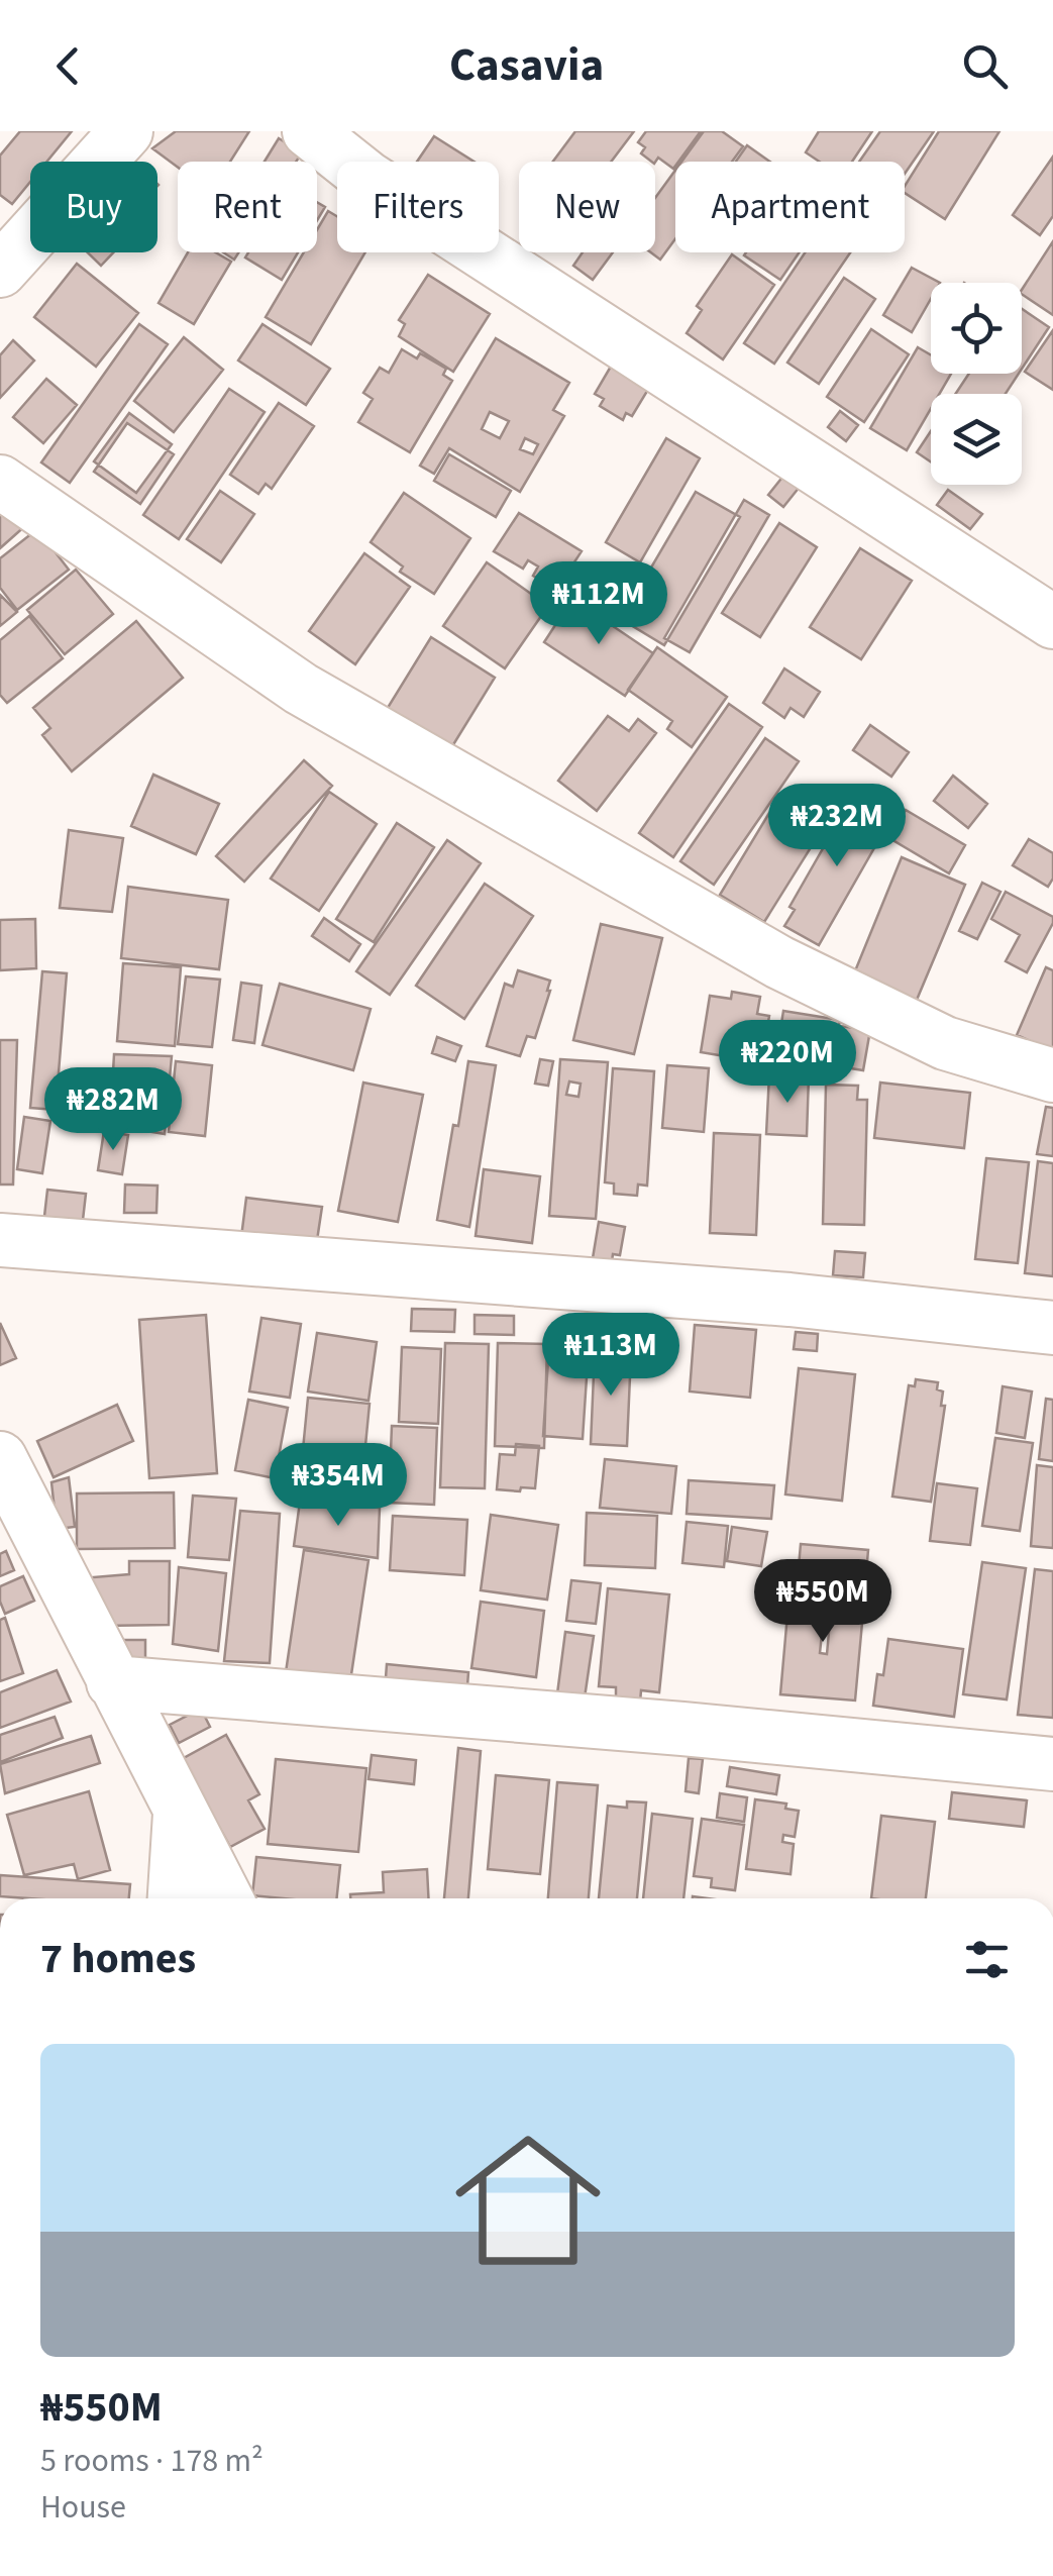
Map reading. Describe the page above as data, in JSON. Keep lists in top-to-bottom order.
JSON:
{
  "page": {
    "header": "Casavia",
    "chip": [
      "Buy",
      "Rent",
      "Filters",
      "New",
      "Apartment"
    ],
    "price": [
      "₦112M",
      "₦232M",
      "₦220M",
      "₦282M",
      "₦113M",
      "₦354M",
      "₦550M"
    ],
    "heading": "7 homes",
    "list": [
      {
        "name": "₦550M",
        "note": "5 rooms · 178 m² · House"
      }
    ]
  }
}
